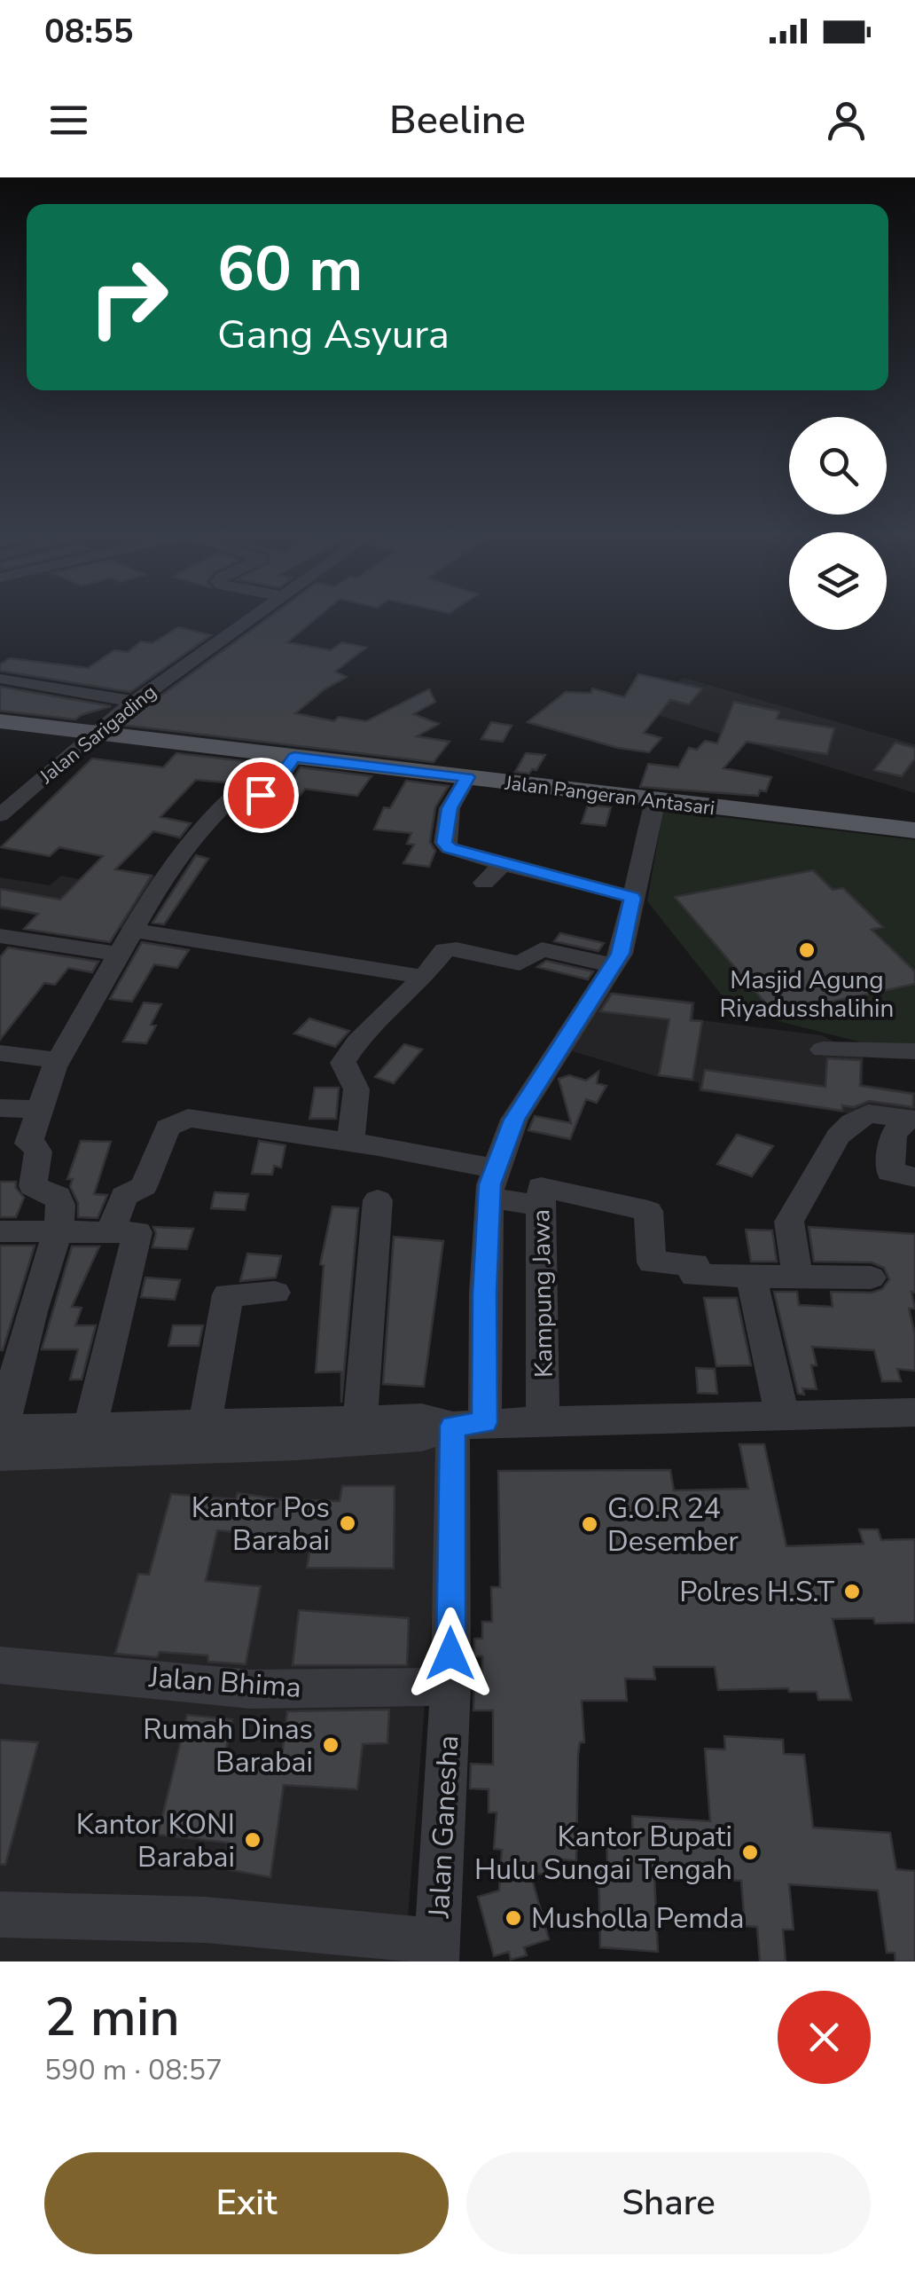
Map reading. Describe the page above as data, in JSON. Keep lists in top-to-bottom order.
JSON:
{
  "streets": {
    "main road": ["Jalan Pangeran Antasari"],
    "street": [
      "Jalan Sarigading",
      "Kampung Jawa",
      "Jalan Bhima",
      "Jalan Ganesha"
    ]
  },
  "crossings": [
    ["Jalan Sarigading", "Jalan Pangeran Antasari"],
    ["Jalan Pangeran Antasari", "Jalan Ganesha"],
    ["Jalan Bhima", "Jalan Ganesha"]
  ],
  "places": [
    "Masjid Agung Riyadusshalihin",
    "Kantor Pos Barabai",
    "G.O.R 24 Desember",
    "Polres H.S.T",
    "Rumah Dinas Barabai",
    "Kantor KONI Barabai",
    "Kantor Bupati Hulu Sungai Tengah",
    "Musholla Pemda"
  ],
  "page": {
    "status": "08:55",
    "header": "Beeline",
    "turn": ["60 m", "Gang Asyura"],
    "heading": ["2 min", "590 m · 08:57"],
    "buttons": ["Exit", "Share"]
  }
}
